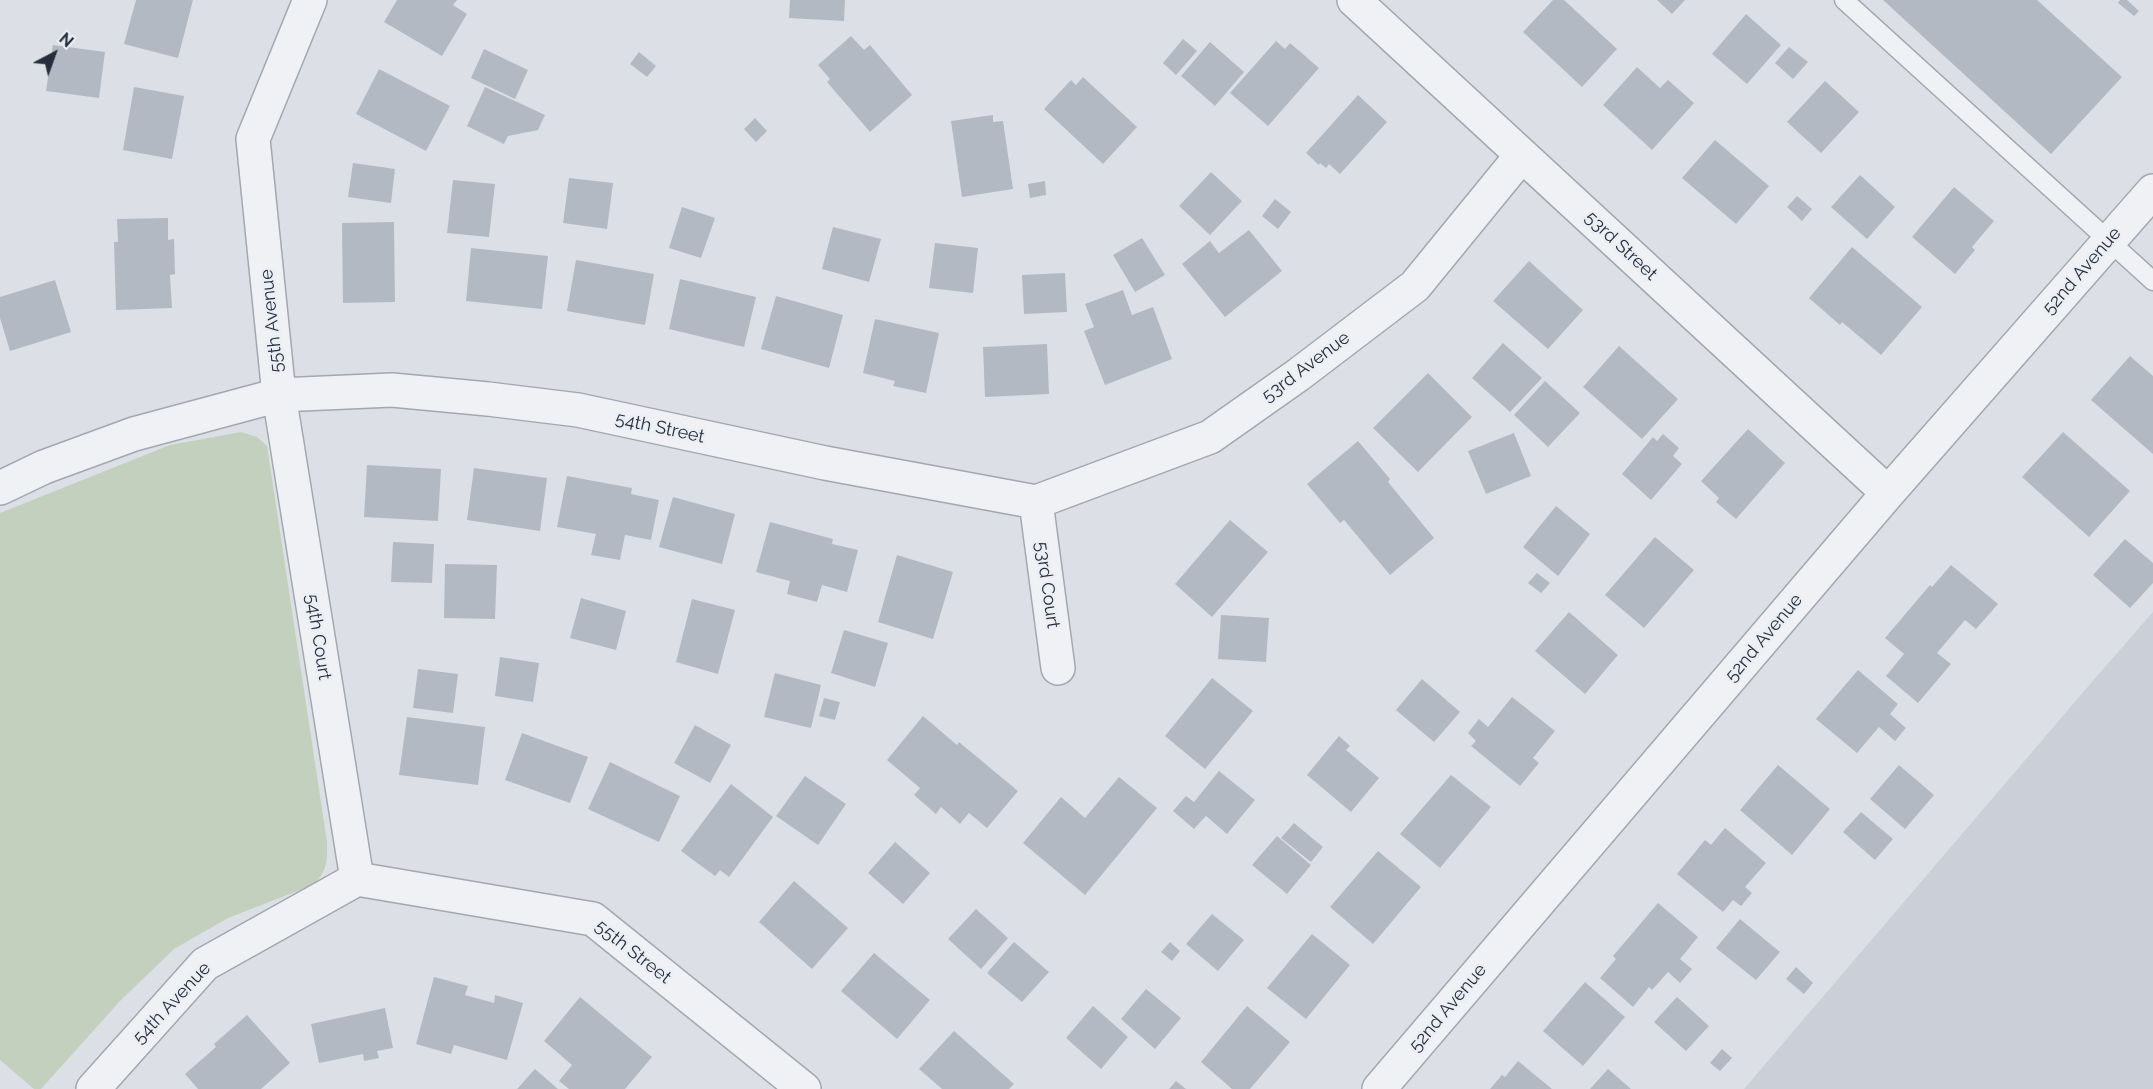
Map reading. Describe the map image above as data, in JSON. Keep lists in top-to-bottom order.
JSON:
{
  "streets": {
    "street": [
      "53rd Street",
      "52nd Avenue",
      "55th Avenue",
      "53rd Avenue",
      "54th Street",
      "53rd Court",
      "54th Court",
      "55th Street",
      "54th Avenue"
    ]
  },
  "crossings": [
    ["53rd Street", "52nd Avenue"],
    ["53rd Street", "53rd Avenue"],
    ["55th Avenue", "54th Street"],
    ["55th Avenue", "54th Court"],
    ["53rd Avenue", "54th Street"],
    ["53rd Avenue", "53rd Court"],
    ["54th Street", "53rd Court"],
    ["54th Street", "54th Court"],
    ["54th Court", "55th Street"],
    ["54th Court", "54th Avenue"],
    ["55th Street", "54th Avenue"]
  ],
  "north": "top right"
}
